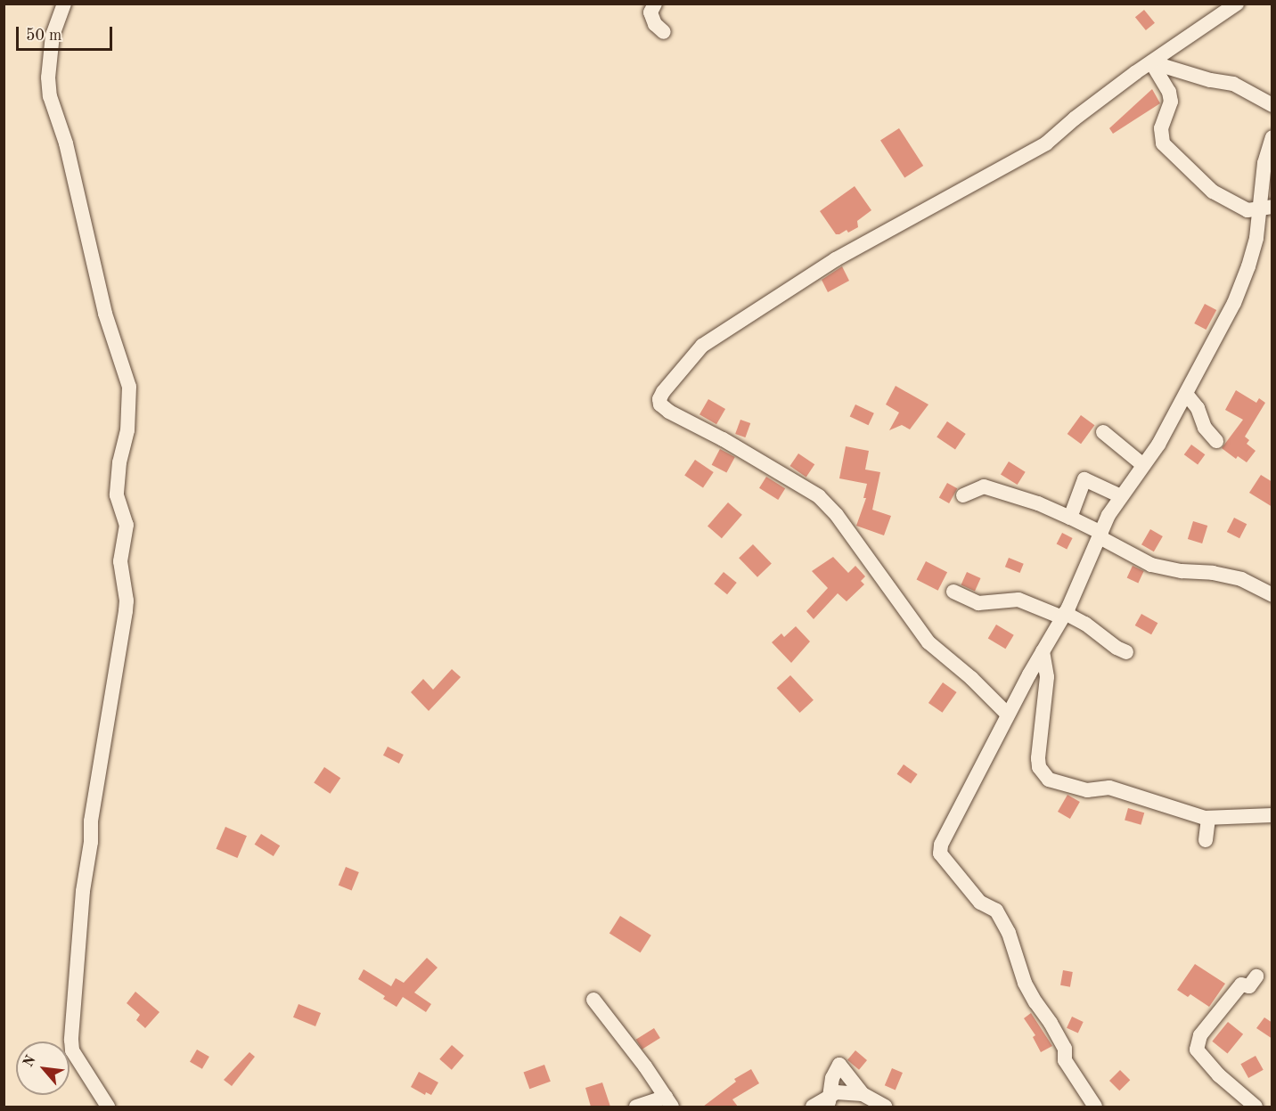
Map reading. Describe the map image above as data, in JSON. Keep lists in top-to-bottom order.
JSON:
{
  "scale_bar": "50 m",
  "north": "top left"
}
